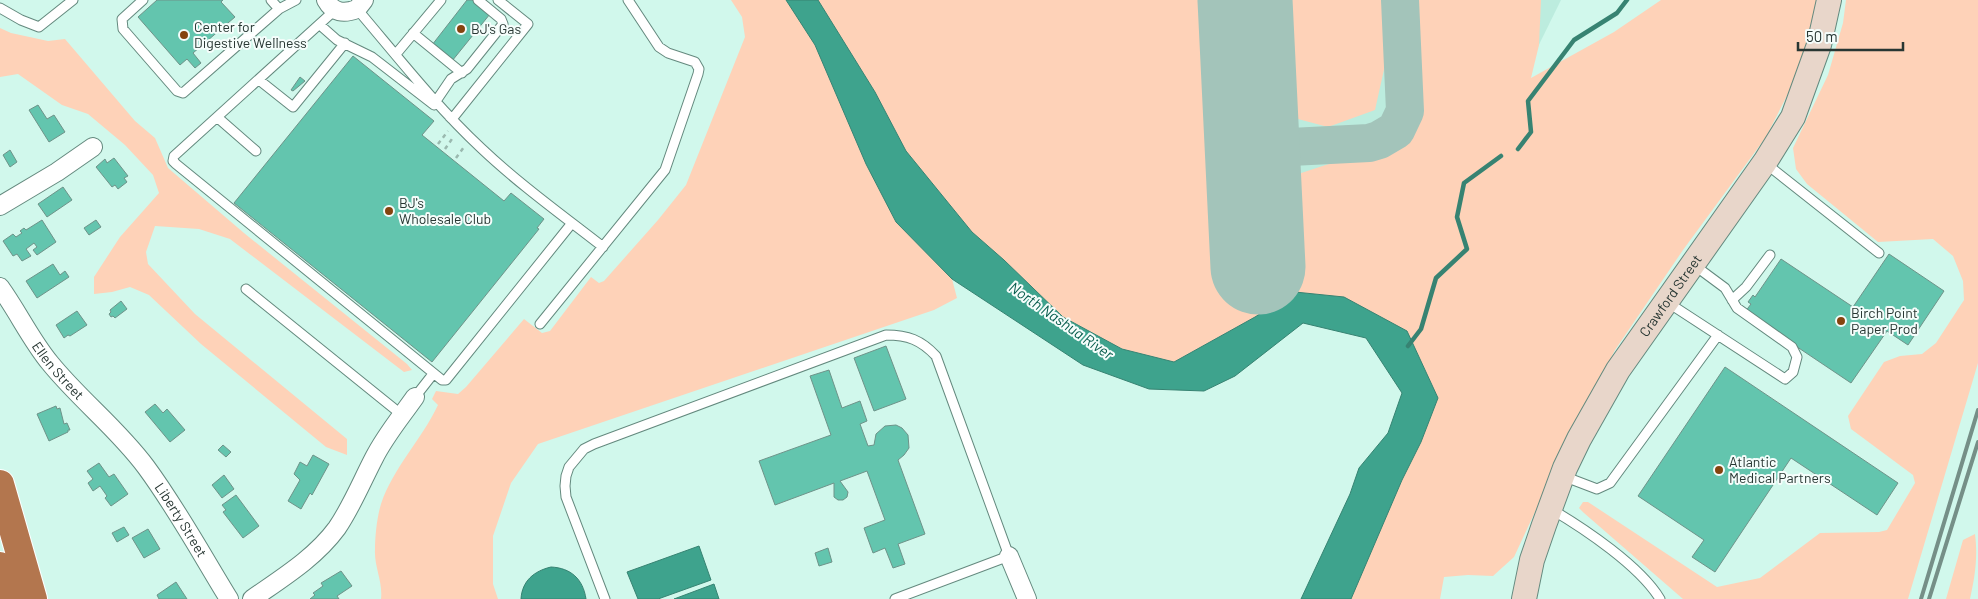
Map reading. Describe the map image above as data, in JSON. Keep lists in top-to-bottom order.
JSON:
{
  "streets": {
    "main road": ["Crawford Street"],
    "street": ["Ellen Street", "Liberty Street"]
  },
  "crossings": [
    ["Ellen Street", "Liberty Street"]
  ],
  "water": ["North Nashua River"],
  "places": [
    "BJ's Gas",
    "Center for Digestive Wellness",
    "BJ's Wholesale Club",
    "Birch Point Paper Prod",
    "Atlantic Medical Partners"
  ],
  "scale_bar": "50 m"
}
